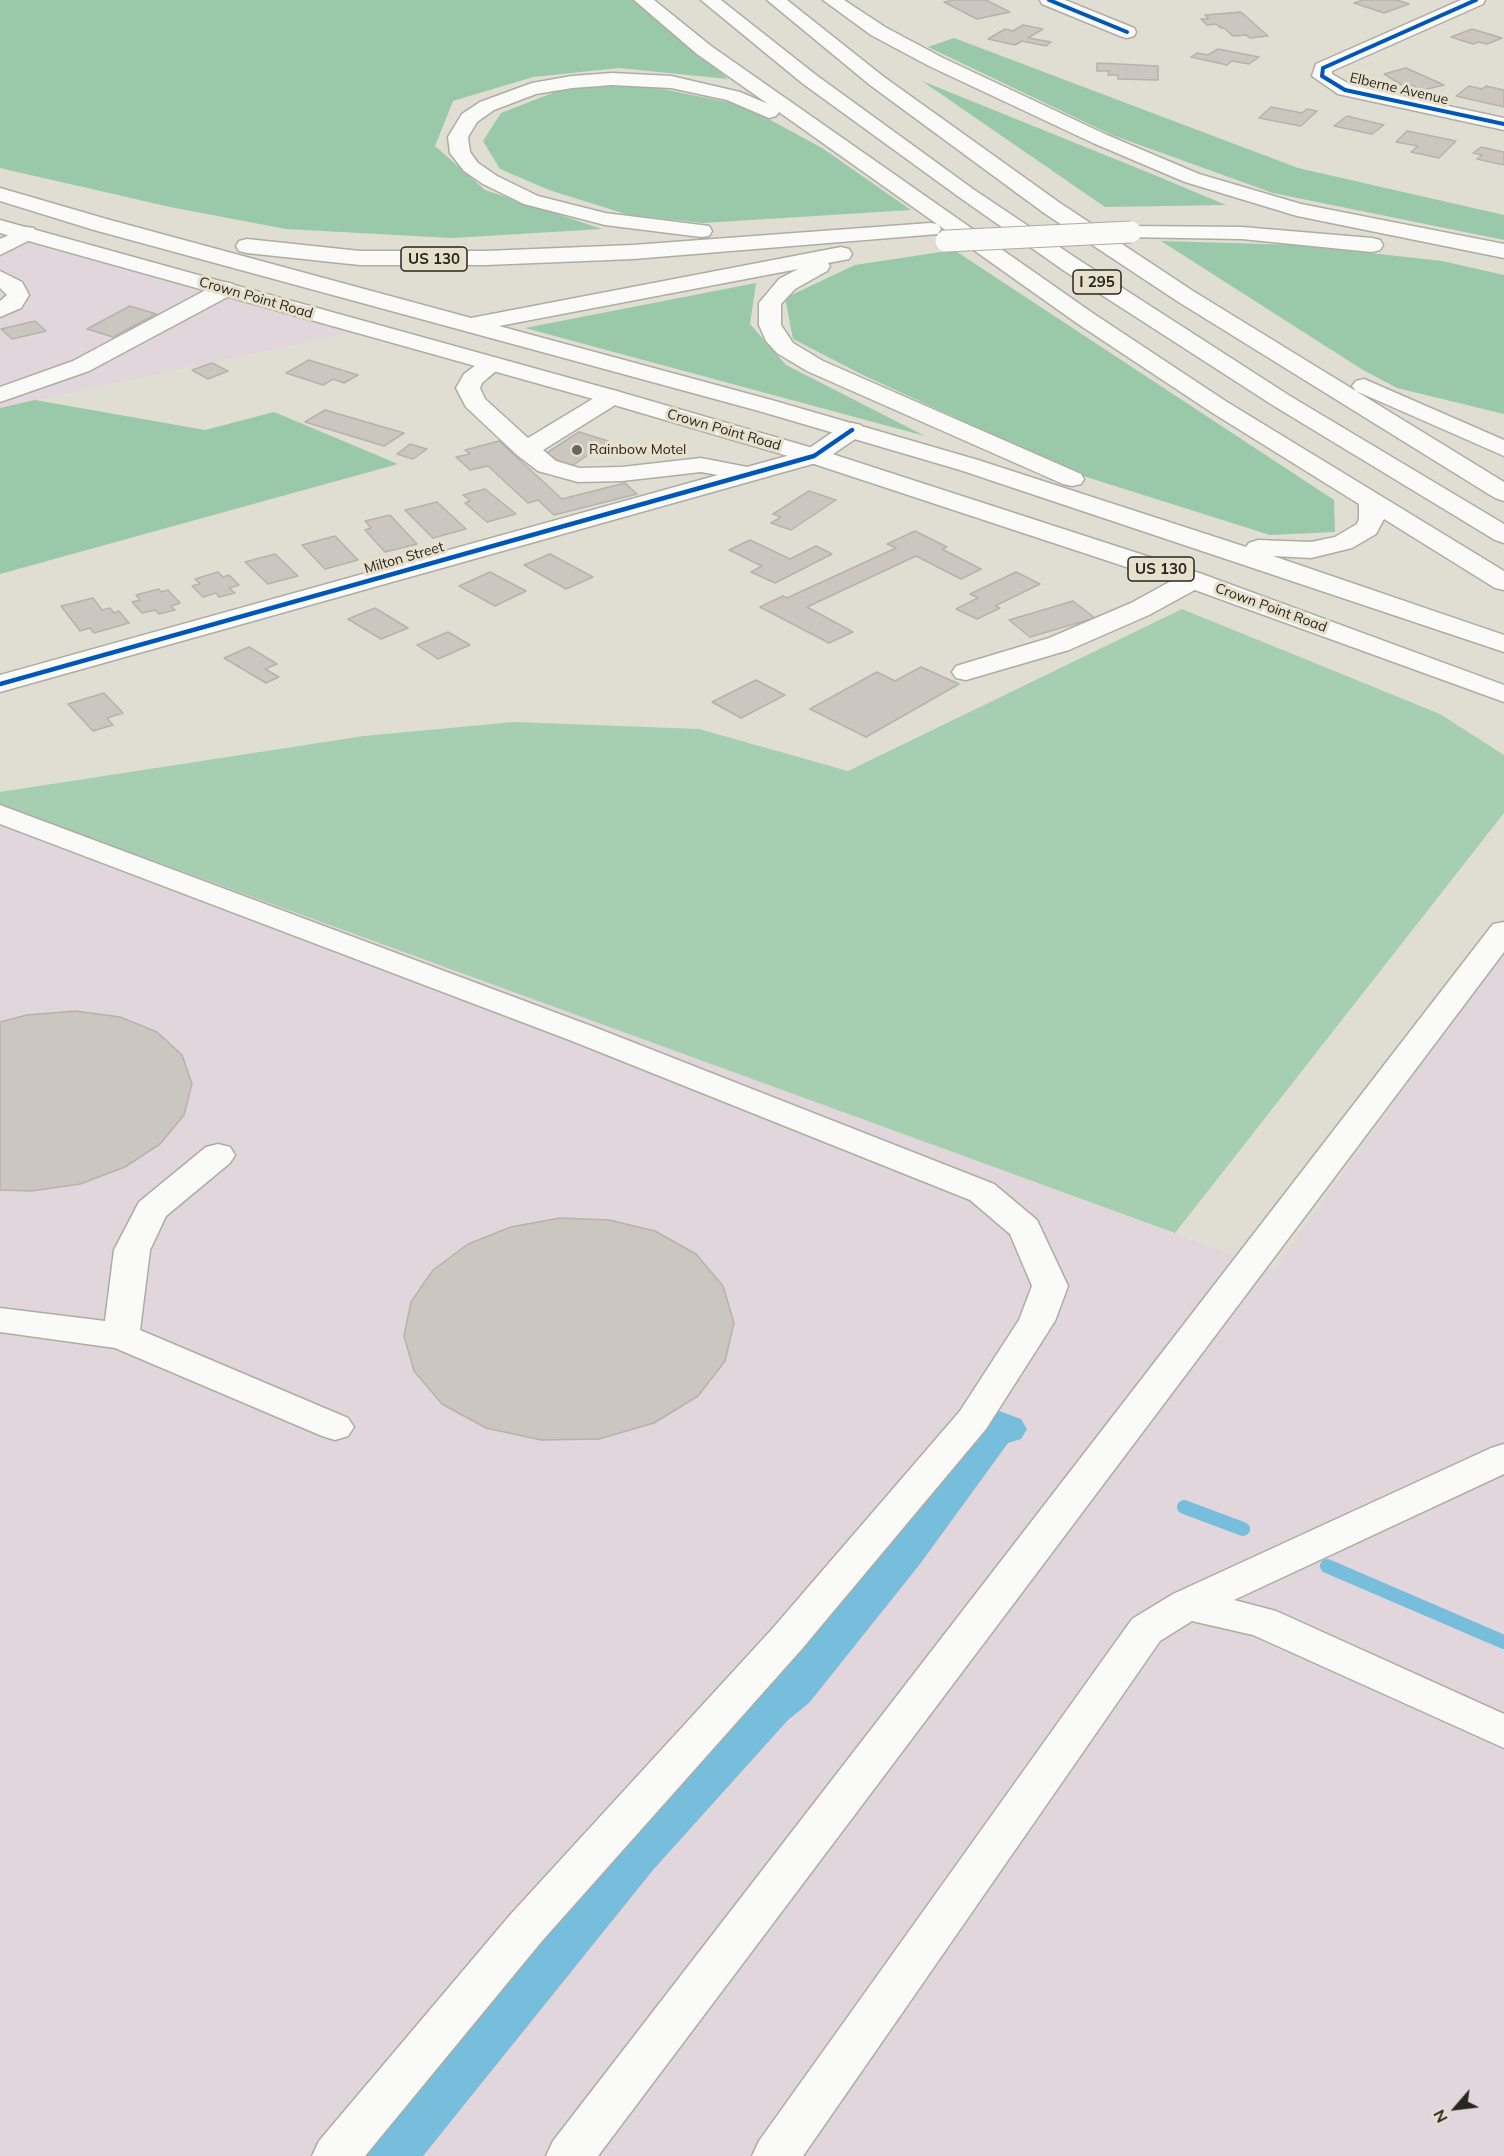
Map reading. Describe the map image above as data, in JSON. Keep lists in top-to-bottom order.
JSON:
{
  "streets": {
    "main road": [
      "Elberne Avenue",
      "US 130",
      "I 295",
      "Crown Point Road",
      "Milton Street"
    ]
  },
  "crossings": [
    ["Crown Point Road", "Milton Street"]
  ],
  "places": ["Rainbow Motel"],
  "north": "bottom left"
}
